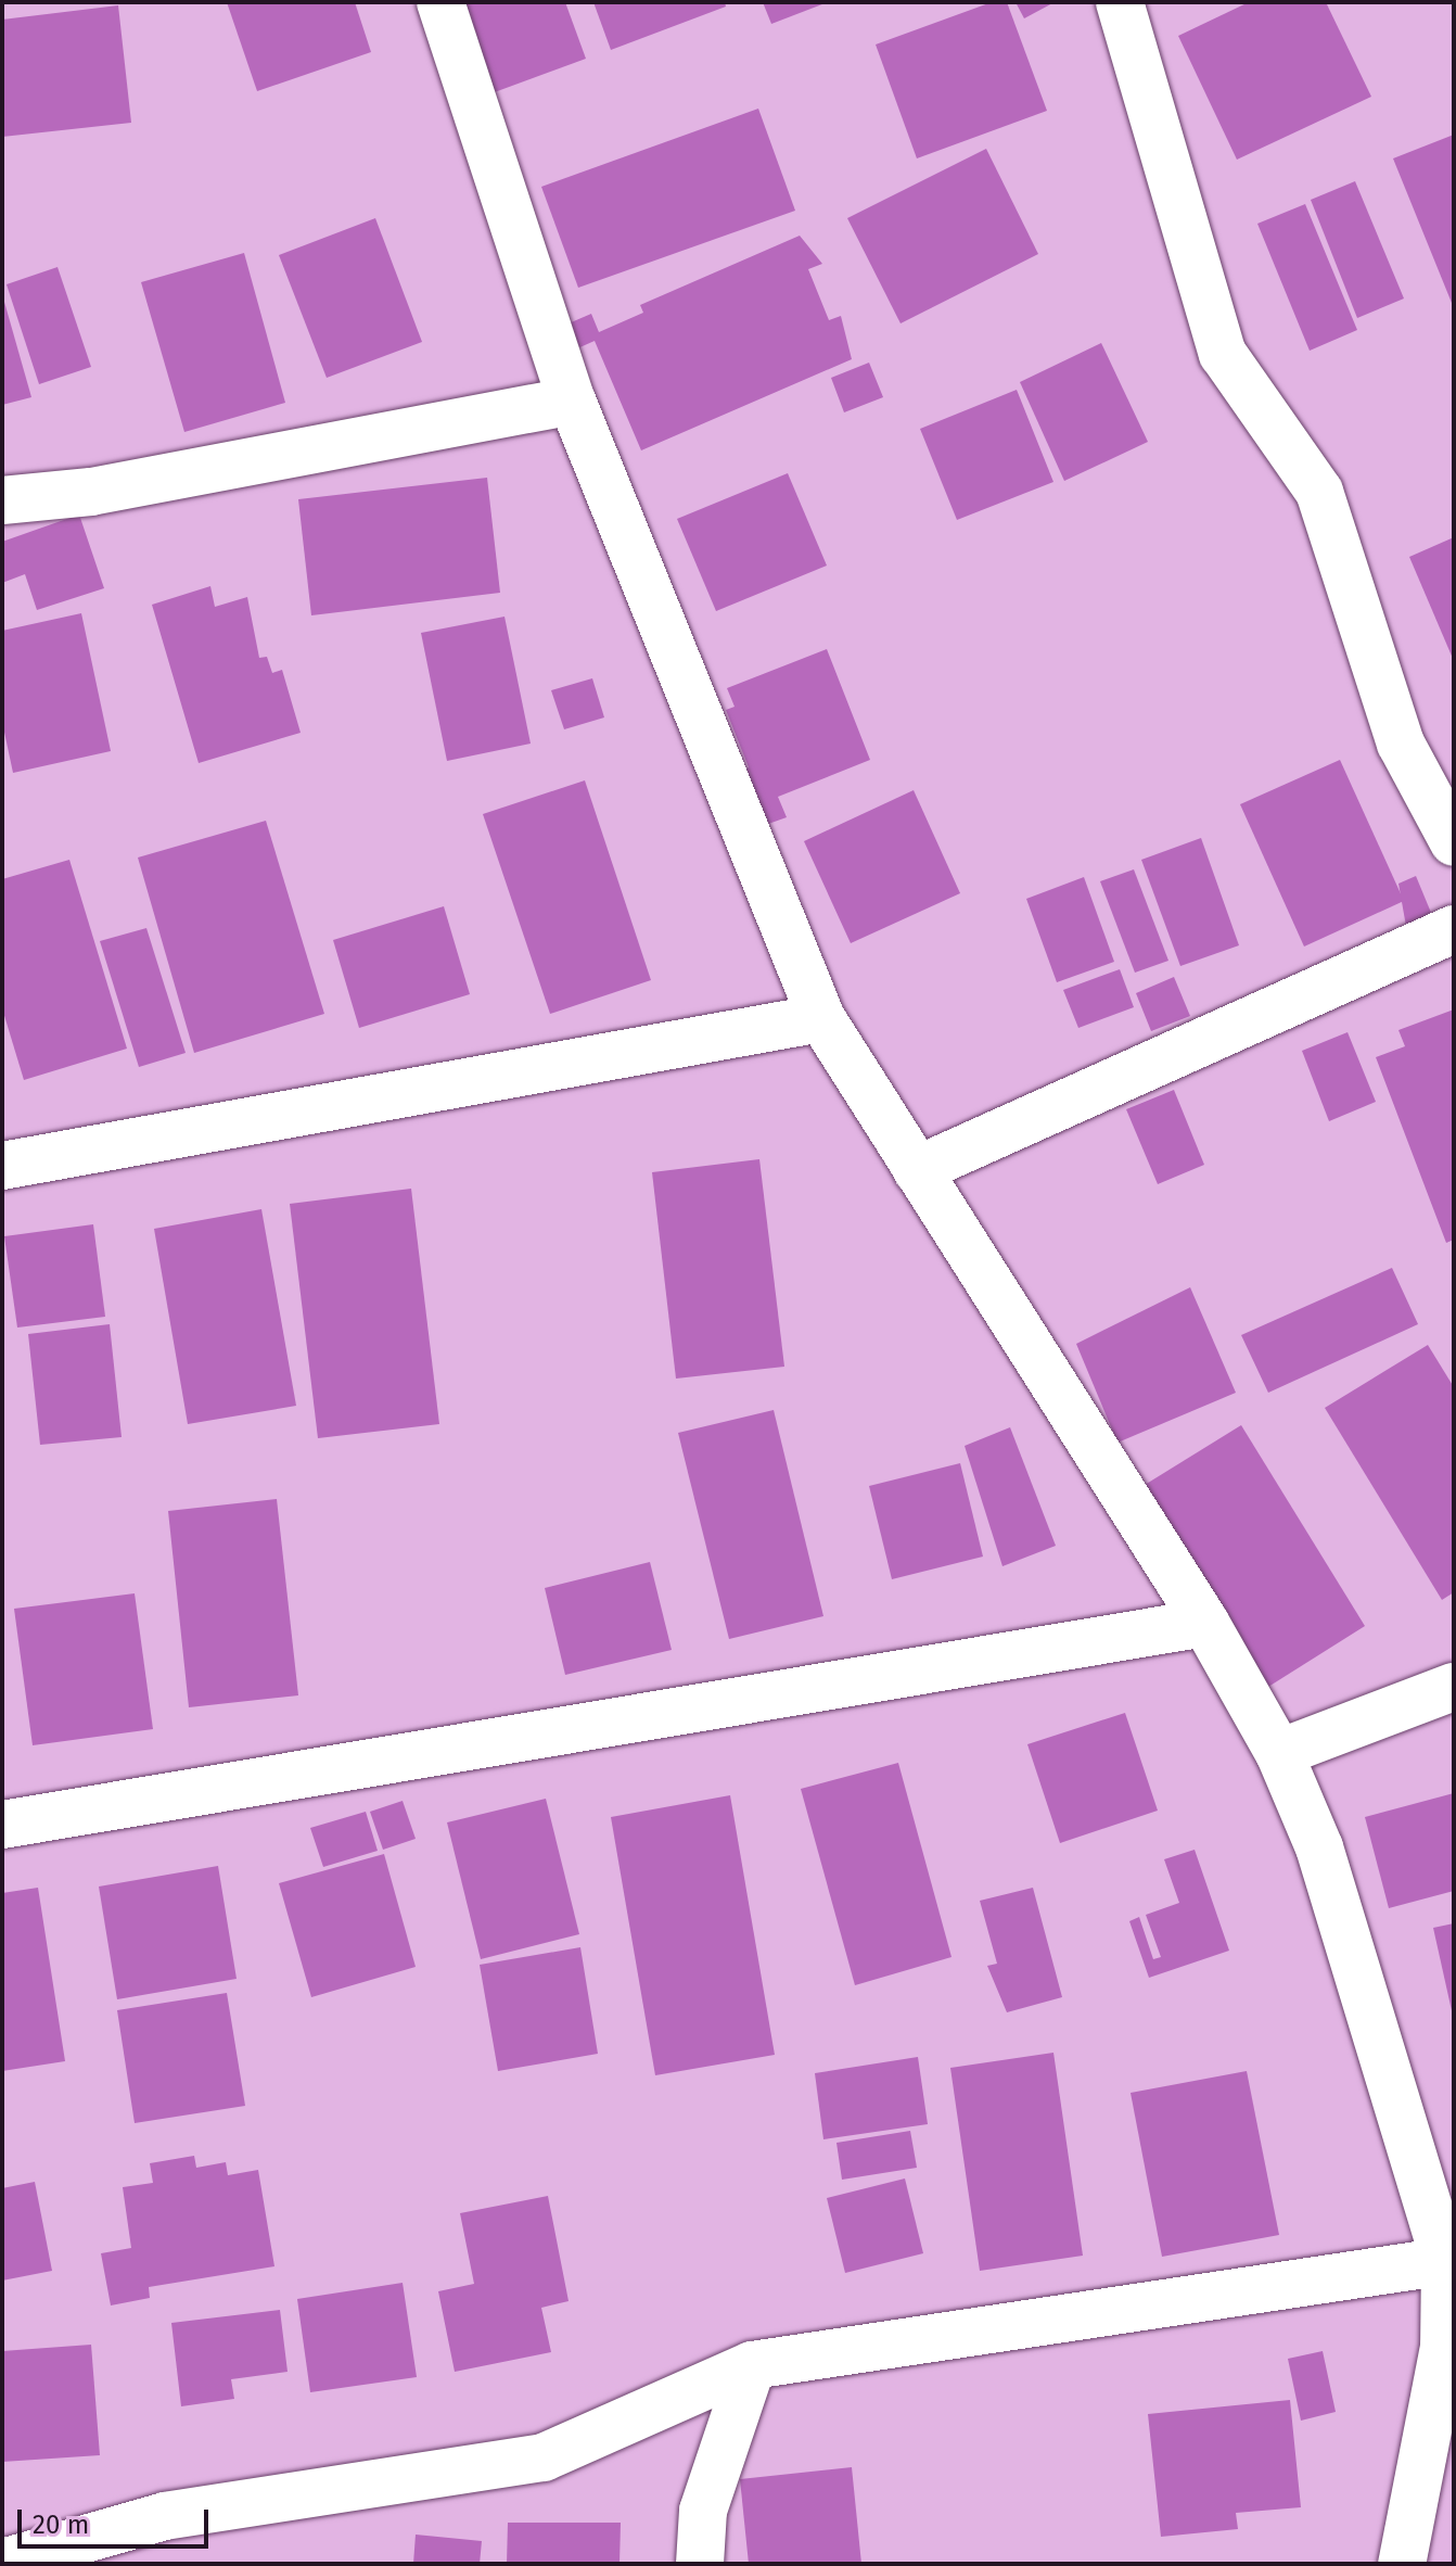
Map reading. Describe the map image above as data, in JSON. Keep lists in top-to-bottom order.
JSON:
{
  "scale_bar": "20 m"
}
